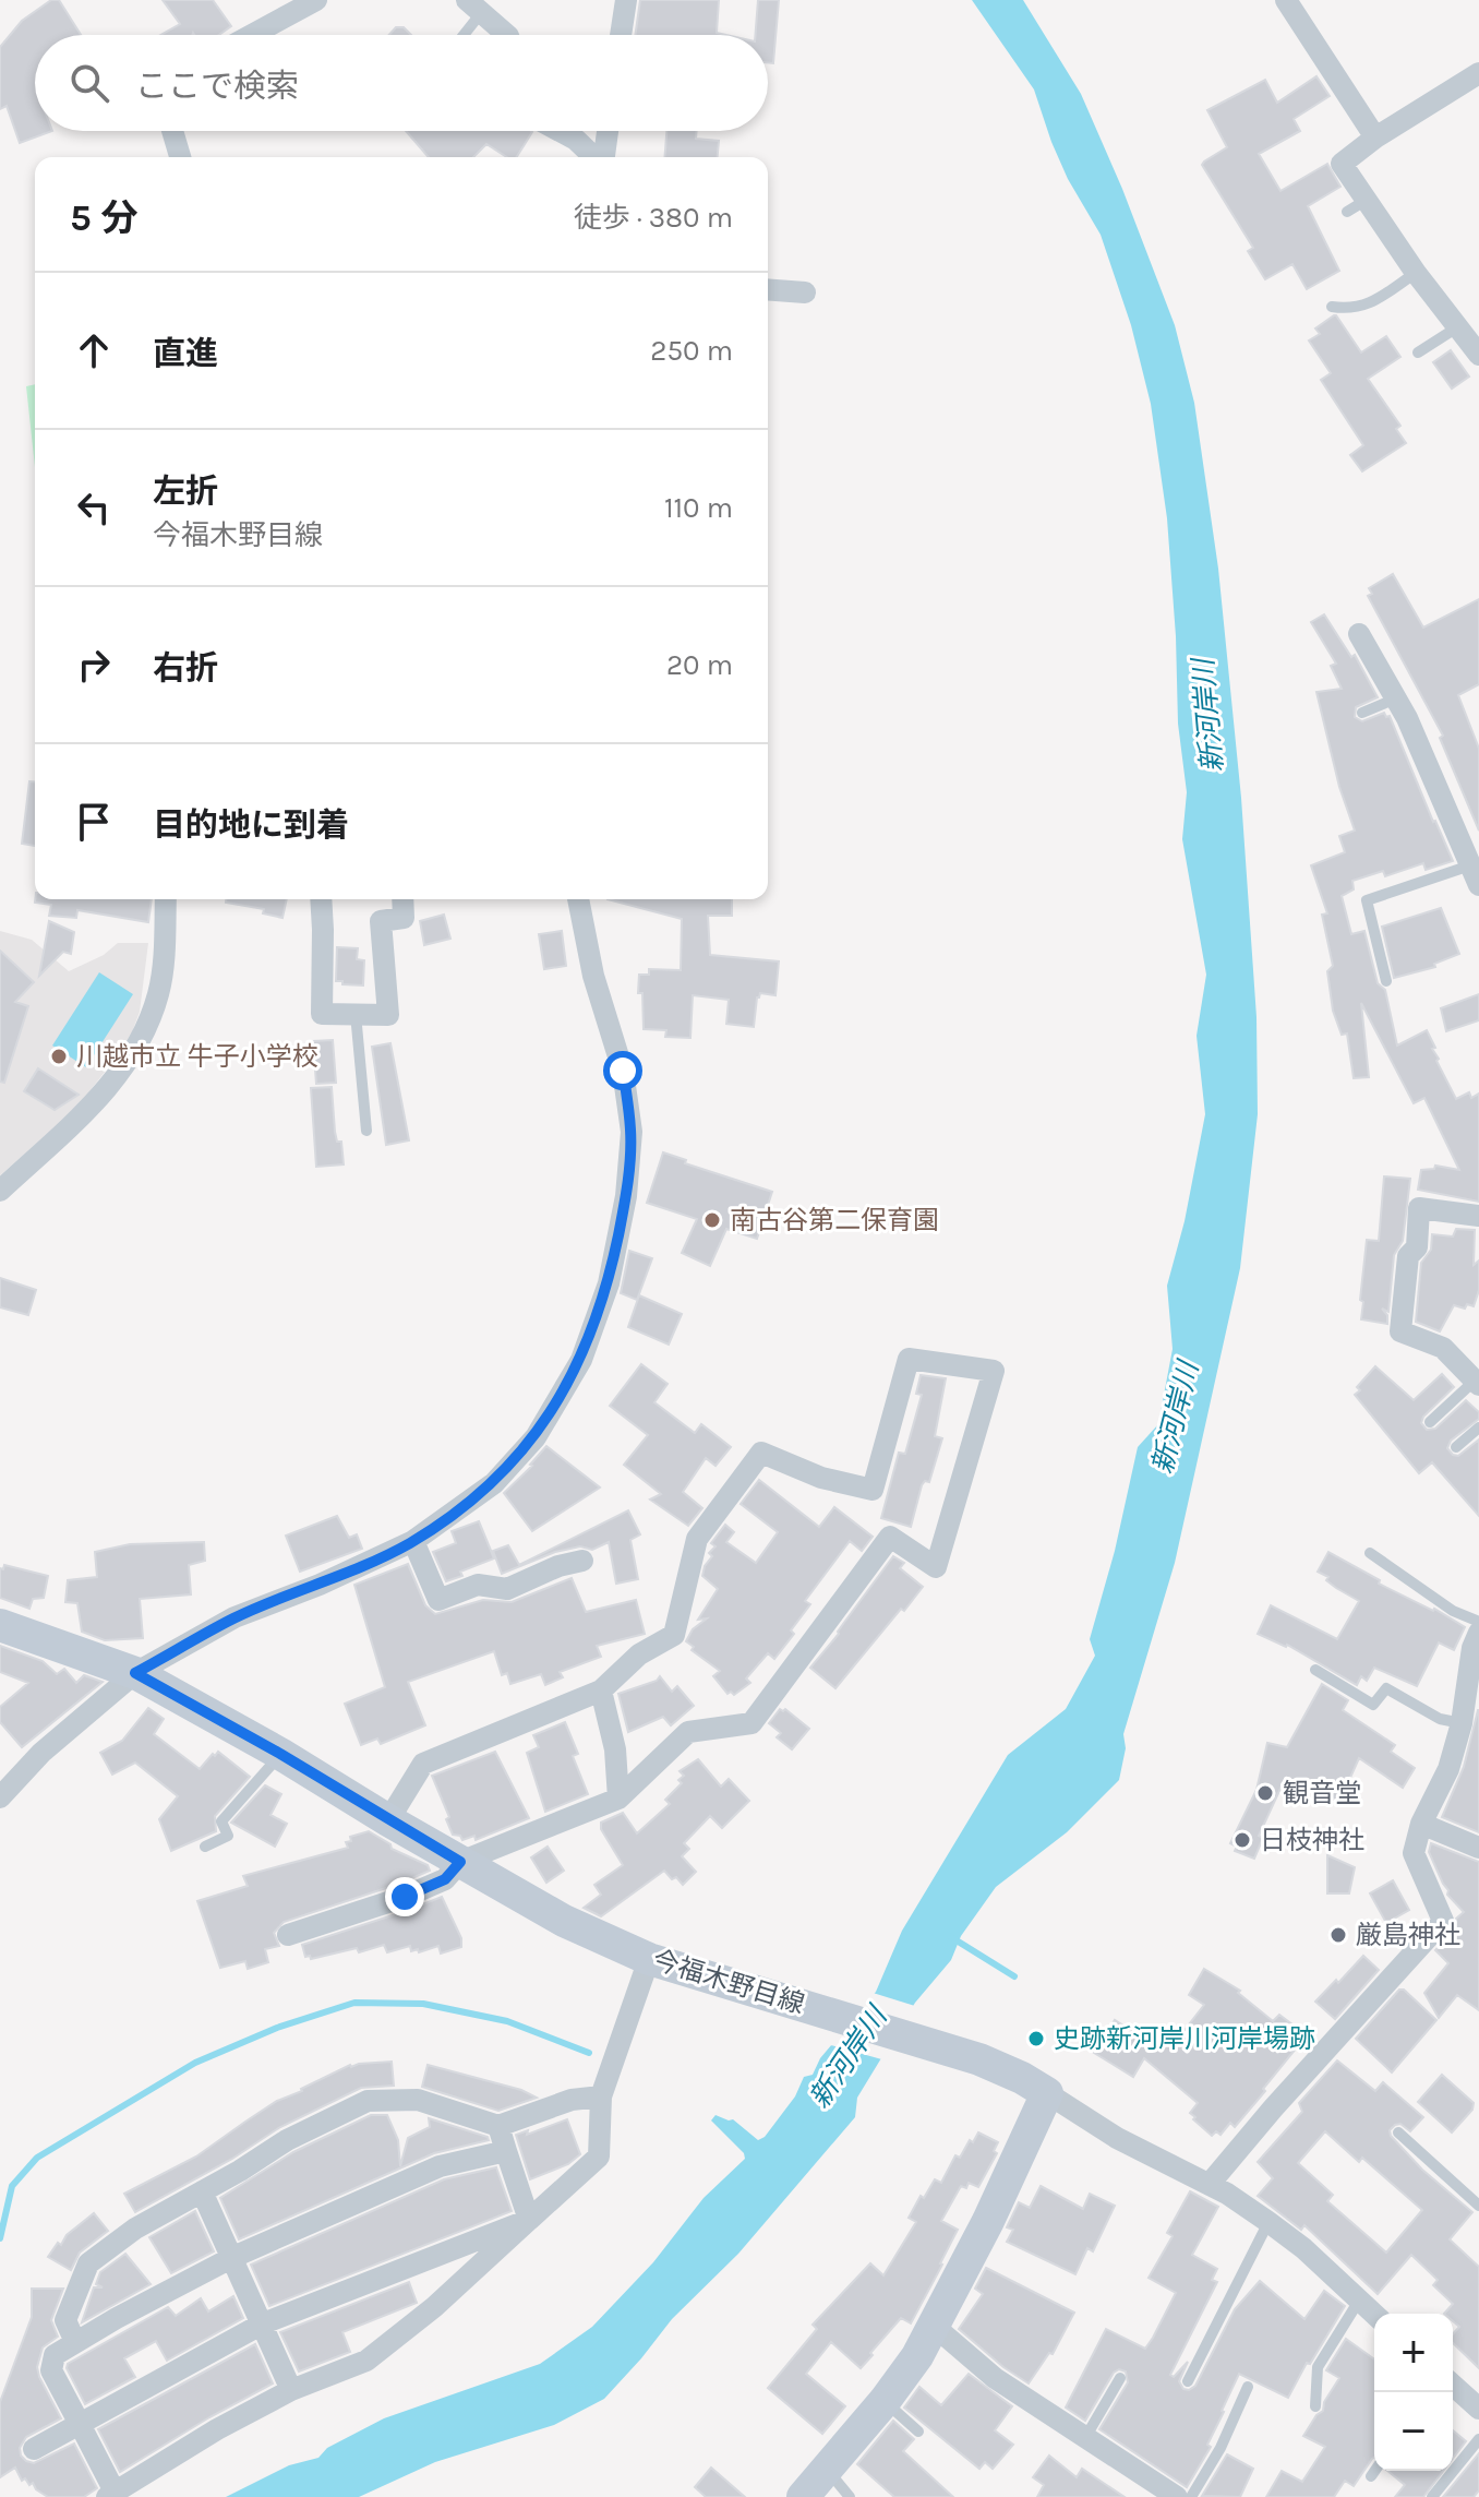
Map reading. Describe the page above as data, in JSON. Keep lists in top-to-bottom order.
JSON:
{
  "streets": {
    "main road": ["今福木野目線"]
  },
  "water": ["新河岸川"],
  "places": [
    "川越市立 牛子小学校",
    "南古谷第二保育園",
    "観音堂",
    "日枝神社",
    "厳島神社",
    "史跡新河岸川河岸場跡"
  ],
  "page": {
    "search": "ここで検索",
    "heading": ["5 分", "徒歩 · 380 m"],
    "list": [
      ["直進", "250 m"],
      ["左折", "今福木野目線", "110 m"],
      ["右折", "20 m"],
      "目的地に到着"
    ],
    "map_buttons": ["+", "−"]
  }
}
